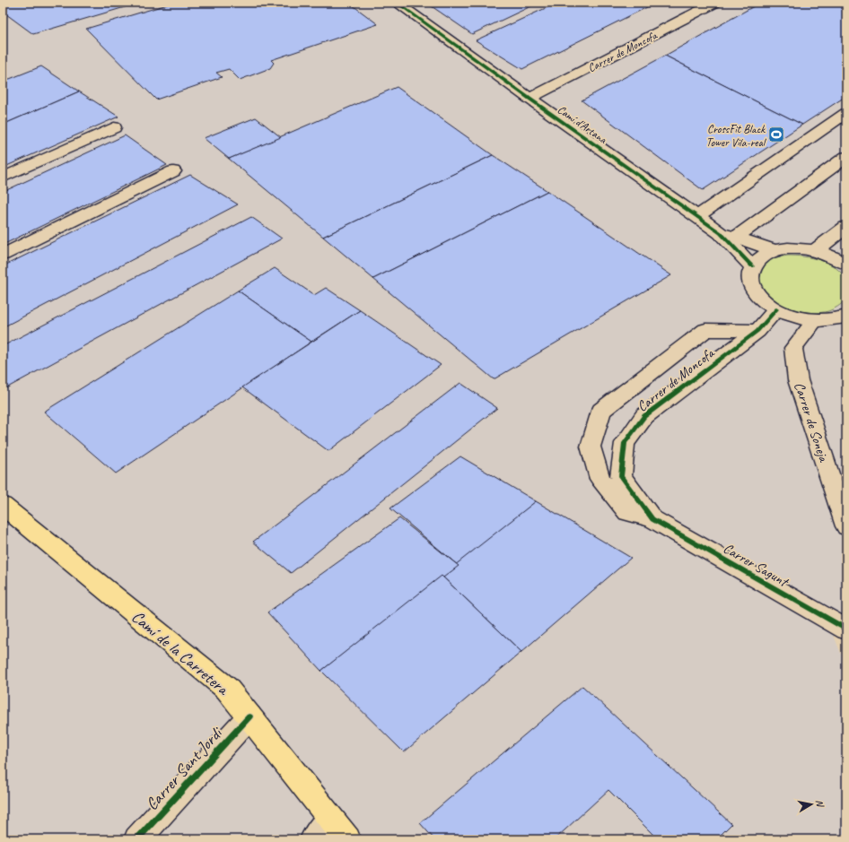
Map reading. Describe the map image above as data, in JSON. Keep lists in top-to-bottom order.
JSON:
{
  "streets": {
    "main road": ["Camí de la Carretera"],
    "street": [
      "Carrer de Moncofa",
      "Camí d'Artana",
      "Carrer de Soneja",
      "Carrer Sagunt",
      "Carrer Sant Jordi"
    ]
  },
  "crossings": [
    ["Carrer de Moncofa", "Camí d'Artana"],
    ["Carrer de Moncofa", "Carrer Sagunt"],
    ["Camí de la Carretera", "Carrer Sant Jordi"]
  ],
  "places": {
    "sports": ["CrossFit Black Tower Vila-real"]
  },
  "north": "right"
}
